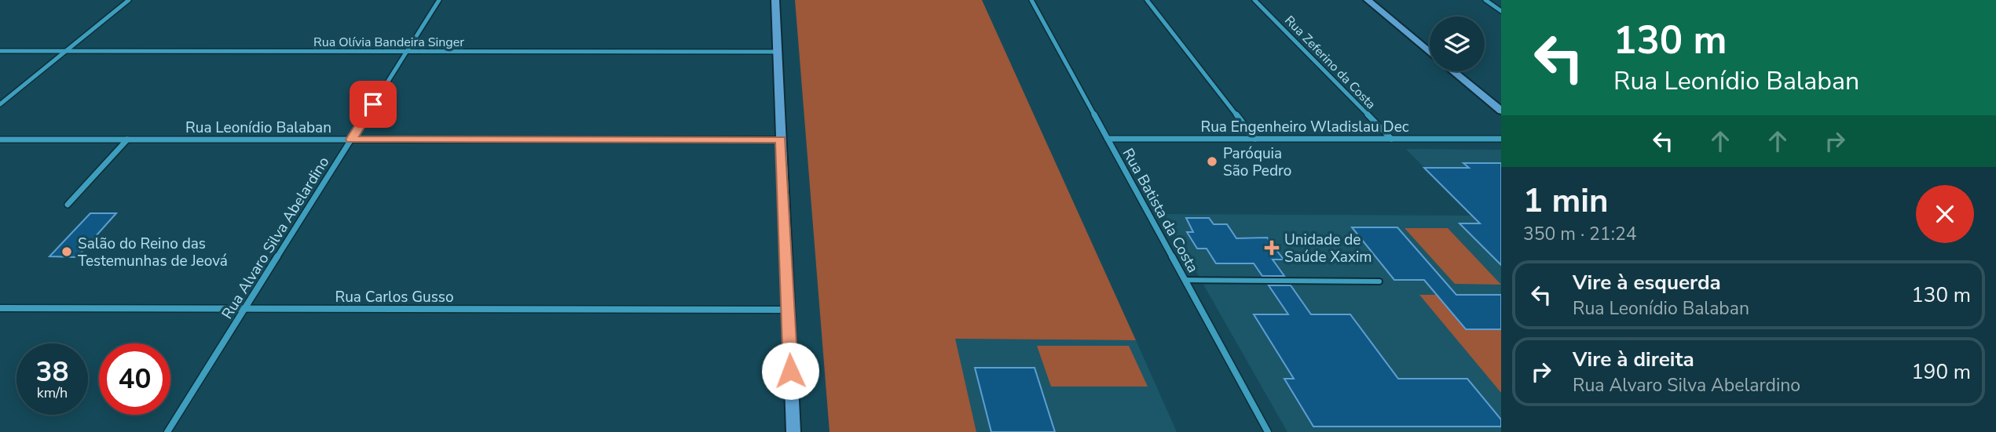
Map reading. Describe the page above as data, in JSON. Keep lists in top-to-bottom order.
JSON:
{
  "streets": {
    "street": [
      "Rua Olívia Bandeira Singer",
      "Rua Zeferino da Costa",
      "Rua Engenheiro Wladislau Dec",
      "Rua Leonídio Balaban",
      "Rua Batista da Costa",
      "Rua Alvaro Silva Abelardino",
      "Rua Carlos Gusso"
    ]
  },
  "crossings": [
    ["Rua Olívia Bandeira Singer", "Rua Alvaro Silva Abelardino"],
    ["Rua Zeferino da Costa", "Rua Engenheiro Wladislau Dec"],
    ["Rua Engenheiro Wladislau Dec", "Rua Batista da Costa"],
    ["Rua Leonídio Balaban", "Rua Alvaro Silva Abelardino"],
    ["Rua Alvaro Silva Abelardino", "Rua Carlos Gusso"]
  ],
  "places": {
    "other": ["Paróquia São Pedro", "Salão do Reino das Testemunhas de Jeová"],
    "health": ["Unidade de Saúde Xaxim"]
  },
  "page": {
    "turn": ["130 m", "Rua Leonídio Balaban"],
    "heading": ["1 min", "350 m · 21:24"],
    "list": [
      {
        "name": "Vire à esquerda",
        "note": "Rua Leonídio Balaban",
        "value": "130 m"
      },
      {
        "name": "Vire à direita",
        "note": "Rua Alvaro Silva Abelardino",
        "value": "190 m"
      }
    ],
    "speed": "38 km/h",
    "limit": "40"
  }
}
